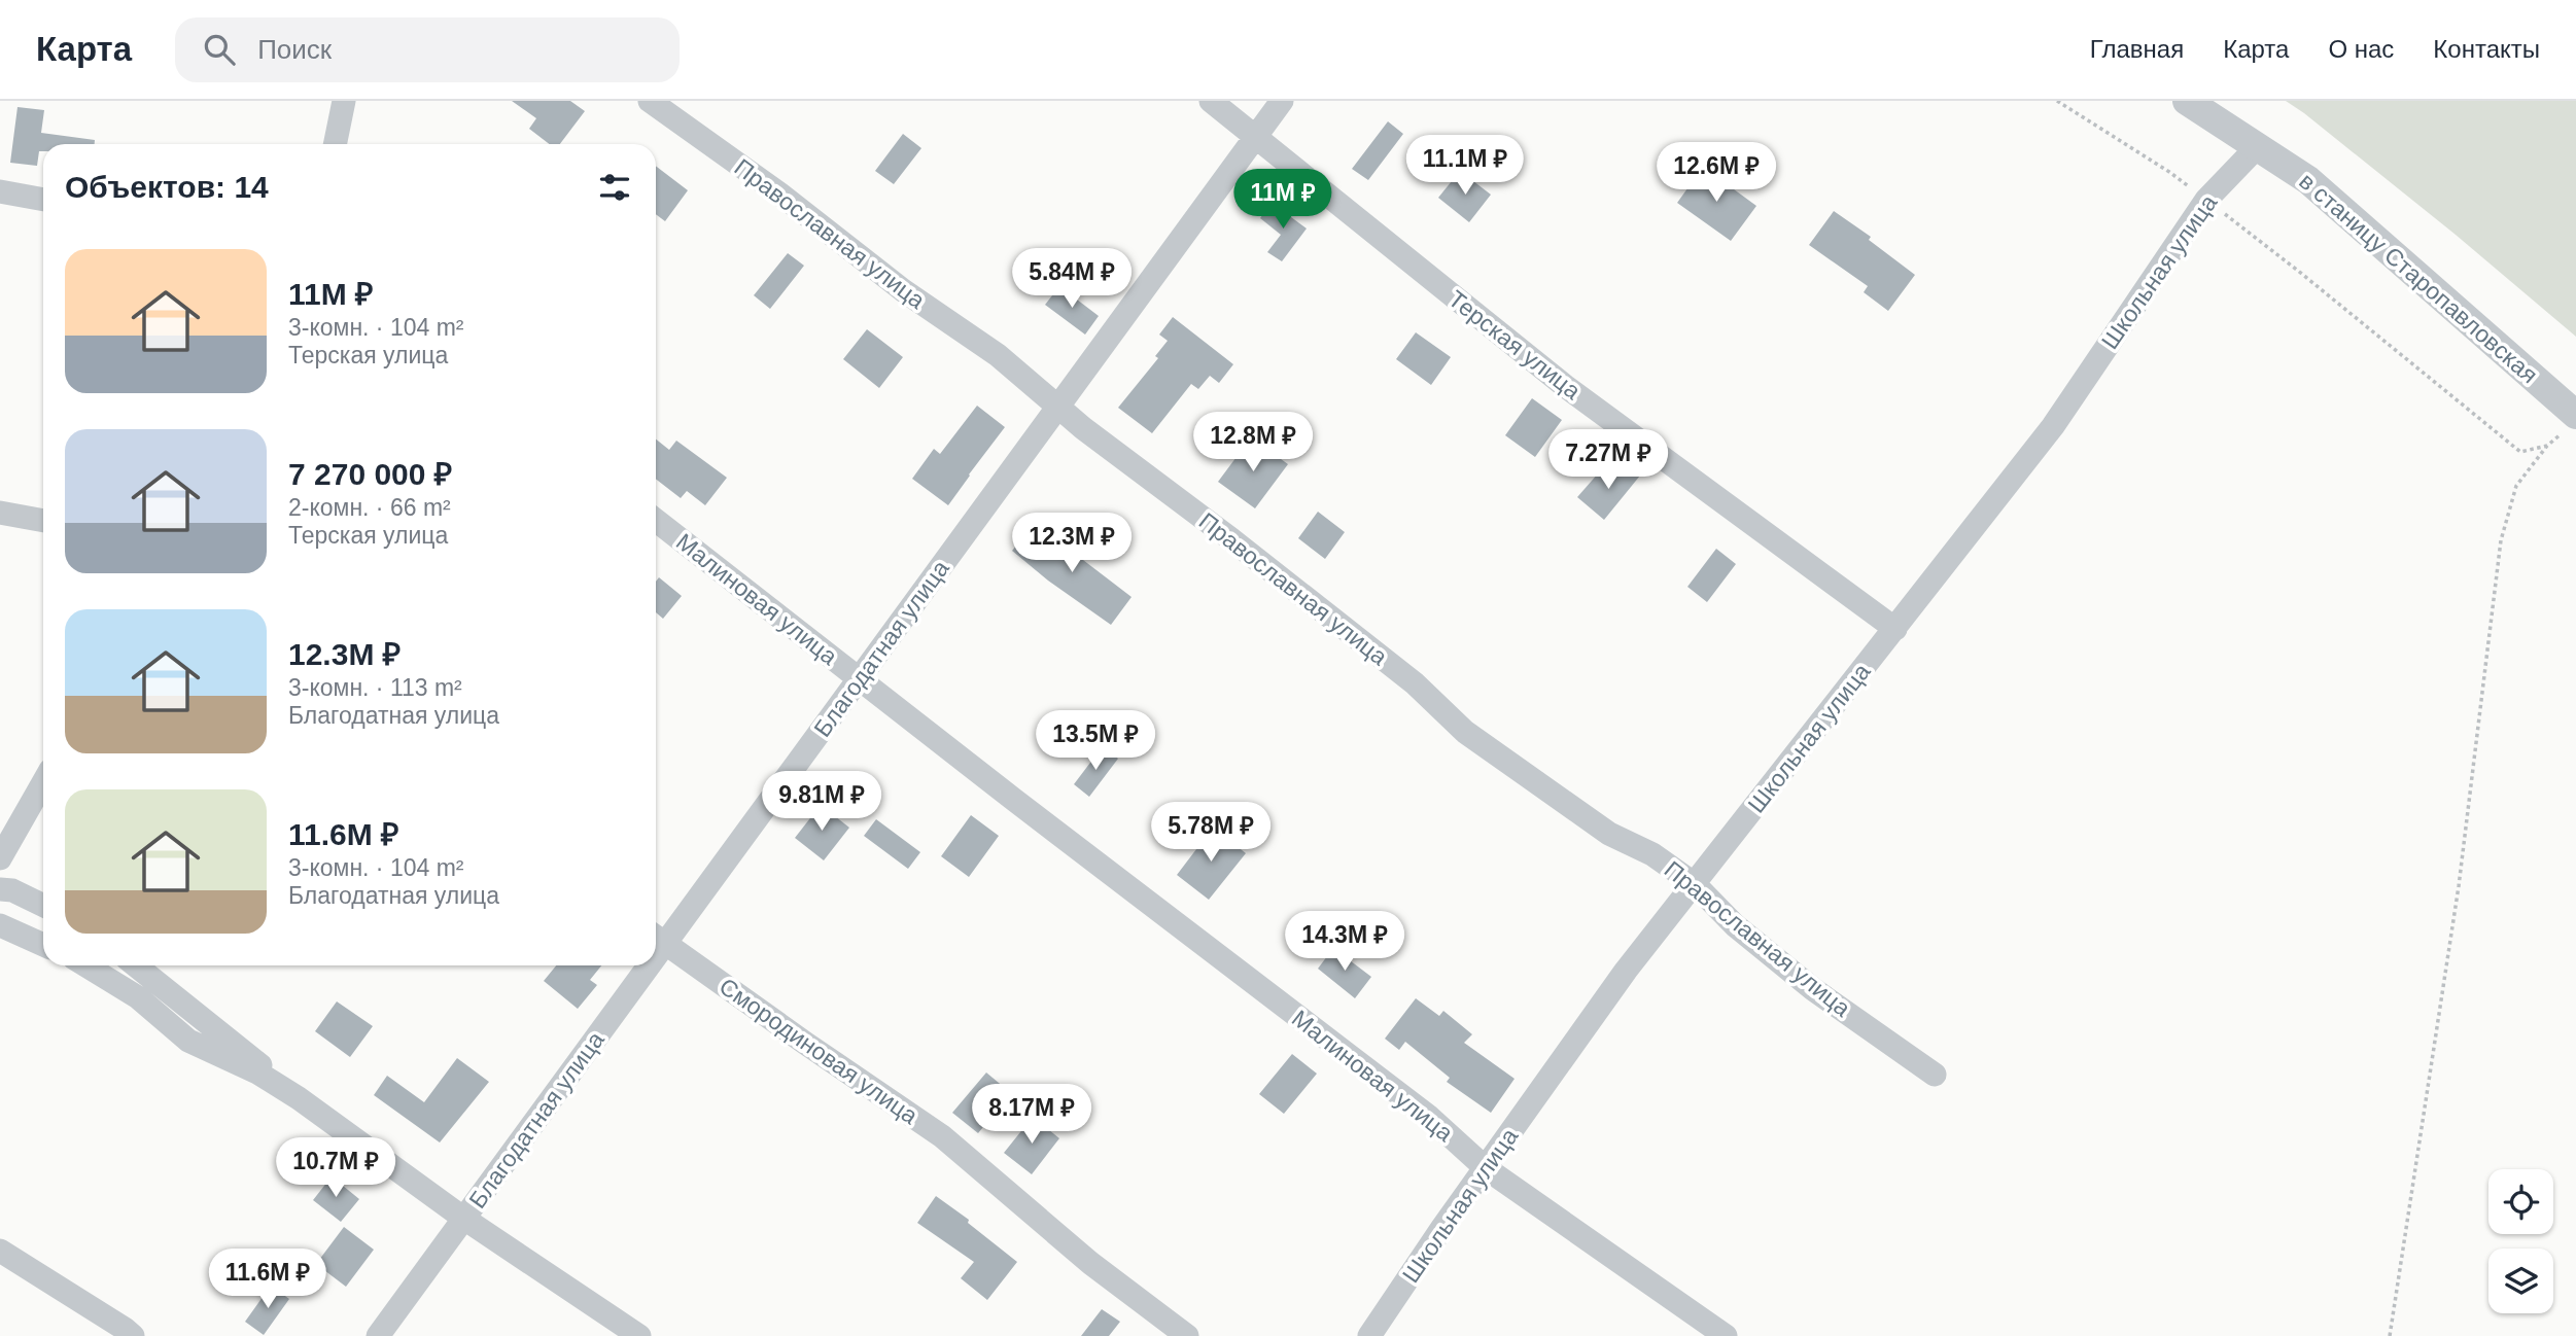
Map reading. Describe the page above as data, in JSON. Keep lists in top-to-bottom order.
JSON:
{
  "streets": {
    "street": [
      "Православная улица",
      "Школьная улица",
      "в станицу Старопавловская",
      "Терская улица",
      "Малиновая улица",
      "Благодатная улица",
      "Смородиновая улица"
    ]
  },
  "crossings": [
    ["Православная улица", "Школьная улица"],
    ["Православная улица", "Благодатная улица"],
    ["Школьная улица", "в станицу Старопавловская"],
    ["Школьная улица", "Терская улица"],
    ["Школьная улица", "Малиновая улица"],
    ["Терская улица", "Благодатная улица"],
    ["Малиновая улица", "Благодатная улица"],
    ["Благодатная улица", "Смородиновая улица"]
  ],
  "page": {
    "header": "Карта",
    "search": "Поиск",
    "nav": [
      "Главная",
      "Карта",
      "О нас",
      "Контакты"
    ],
    "price": [
      "11.1M ₽",
      "12.6M ₽",
      "11M ₽",
      "5.84M ₽",
      "12.8M ₽",
      "7.27M ₽",
      "12.3M ₽",
      "13.5M ₽",
      "9.81M ₽",
      "5.78M ₽",
      "14.3M ₽",
      "8.17M ₽",
      "10.7M ₽",
      "11.6M ₽"
    ],
    "heading": "Объектов: 14",
    "list": [
      {
        "name": "11M ₽",
        "note": "3-комн. · 104 m² · Терская улица"
      },
      {
        "name": "7 270 000 ₽",
        "note": "2-комн. · 66 m² · Терская улица"
      },
      {
        "name": "12.3M ₽",
        "note": "3-комн. · 113 m² · Благодатная улица"
      },
      {
        "name": "11.6M ₽",
        "note": "3-комн. · 104 m² · Благодатная улица"
      }
    ]
  }
}
